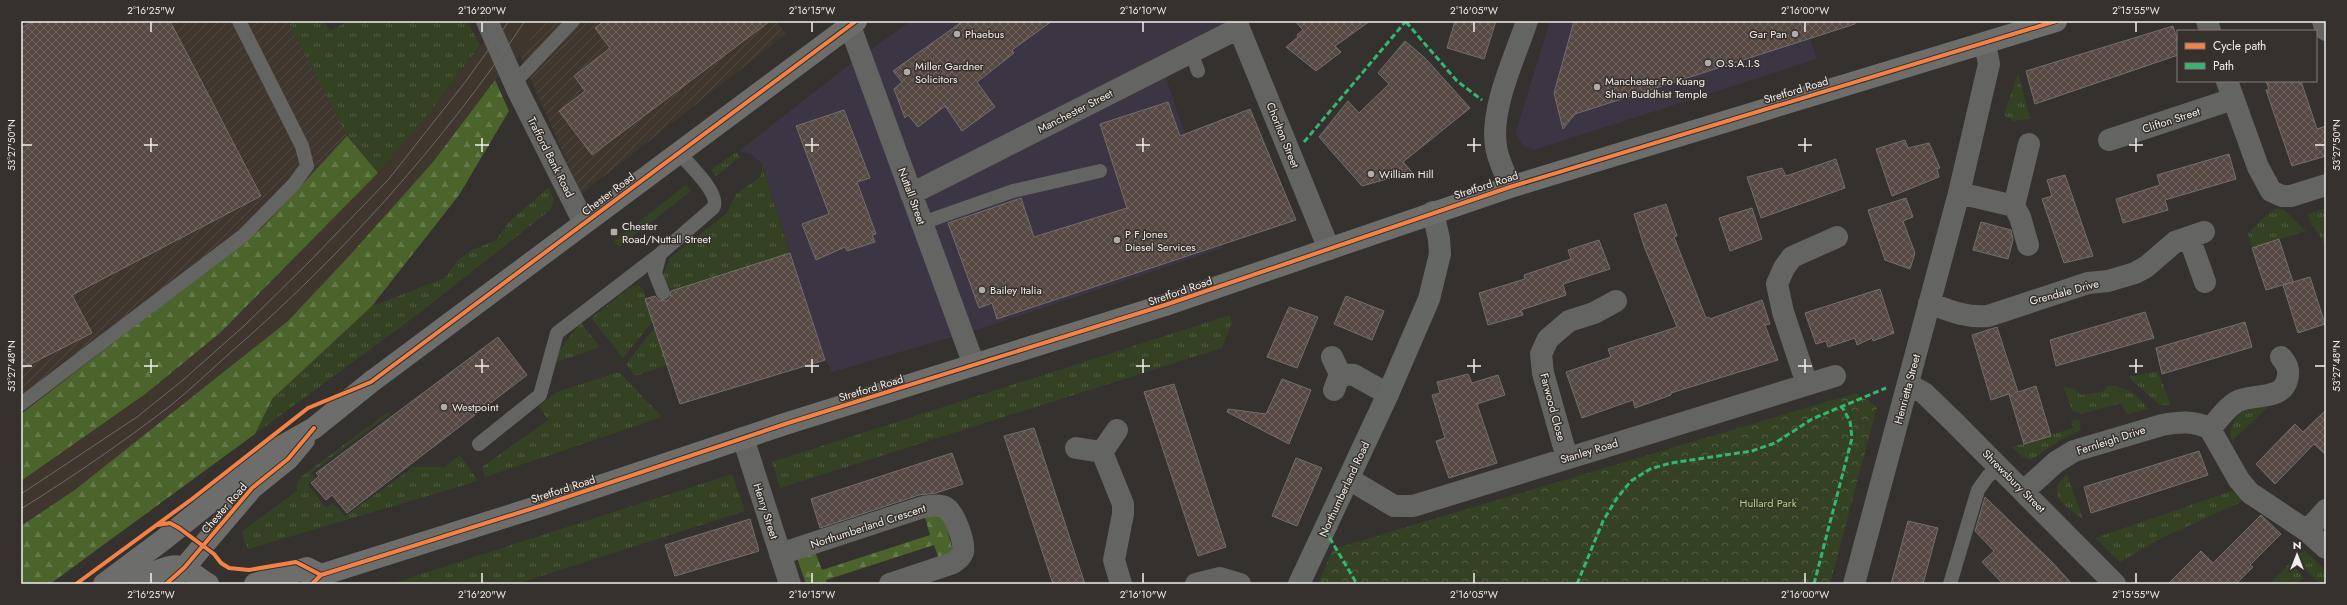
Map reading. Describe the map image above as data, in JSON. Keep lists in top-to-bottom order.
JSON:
{
  "streets": {
    "main road": ["Stretford Road", "Chester Road", "Northumberland Road"],
    "street": [
      "Manchester Street",
      "Clifton Street",
      "Chorlton Street",
      "Trafford Bank Road",
      "Nuttall Street",
      "Grendale Drive",
      "Henrietta Street",
      "Farwood Close",
      "Fernleigh Drive",
      "Stanley Road",
      "Shrewsbury Street",
      "Henry Street",
      "Northumberland Crescent"
    ]
  },
  "crossings": [
    ["Stretford Road", "Chorlton Street"],
    ["Stretford Road", "Nuttall Street"],
    ["Stretford Road", "Henrietta Street"],
    ["Stretford Road", "Northumberland Road"],
    ["Stretford Road", "Henry Street"],
    ["Manchester Street", "Chorlton Street"],
    ["Manchester Street", "Nuttall Street"],
    ["Trafford Bank Road", "Chester Road"],
    ["Chester Road", "Nuttall Street"],
    ["Grendale Drive", "Henrietta Street"],
    ["Henrietta Street", "Shrewsbury Street"],
    ["Farwood Close", "Stanley Road"],
    ["Fernleigh Drive", "Shrewsbury Street"],
    ["Stanley Road", "Northumberland Road"],
    ["Henry Street", "Northumberland Crescent"]
  ],
  "parks": ["Hullard Park"],
  "places": {
    "other": [
      "Phaebus",
      "Gar Pan",
      "O.S.A.I.S",
      "Miller Gardner Solicitors",
      "Manchester Fo Kuang Shan Buddhist Temple",
      "William Hill",
      "P F Jones Diesel Services",
      "Bailey Italia",
      "Westpoint"
    ],
    "transit": ["Chester Road/Nuttall Street"]
  },
  "legend": ["Cycle path", "Path"],
  "north": "top",
  "coordinates": [
    "2°16'25\"W",
    "2°16'20\"W",
    "2°16'15\"W",
    "2°16'10\"W",
    "2°16'05\"W",
    "2°16'00\"W",
    "2°15'55\"W",
    "53°27'50\"N",
    "53°27'48\"N"
  ]
}
